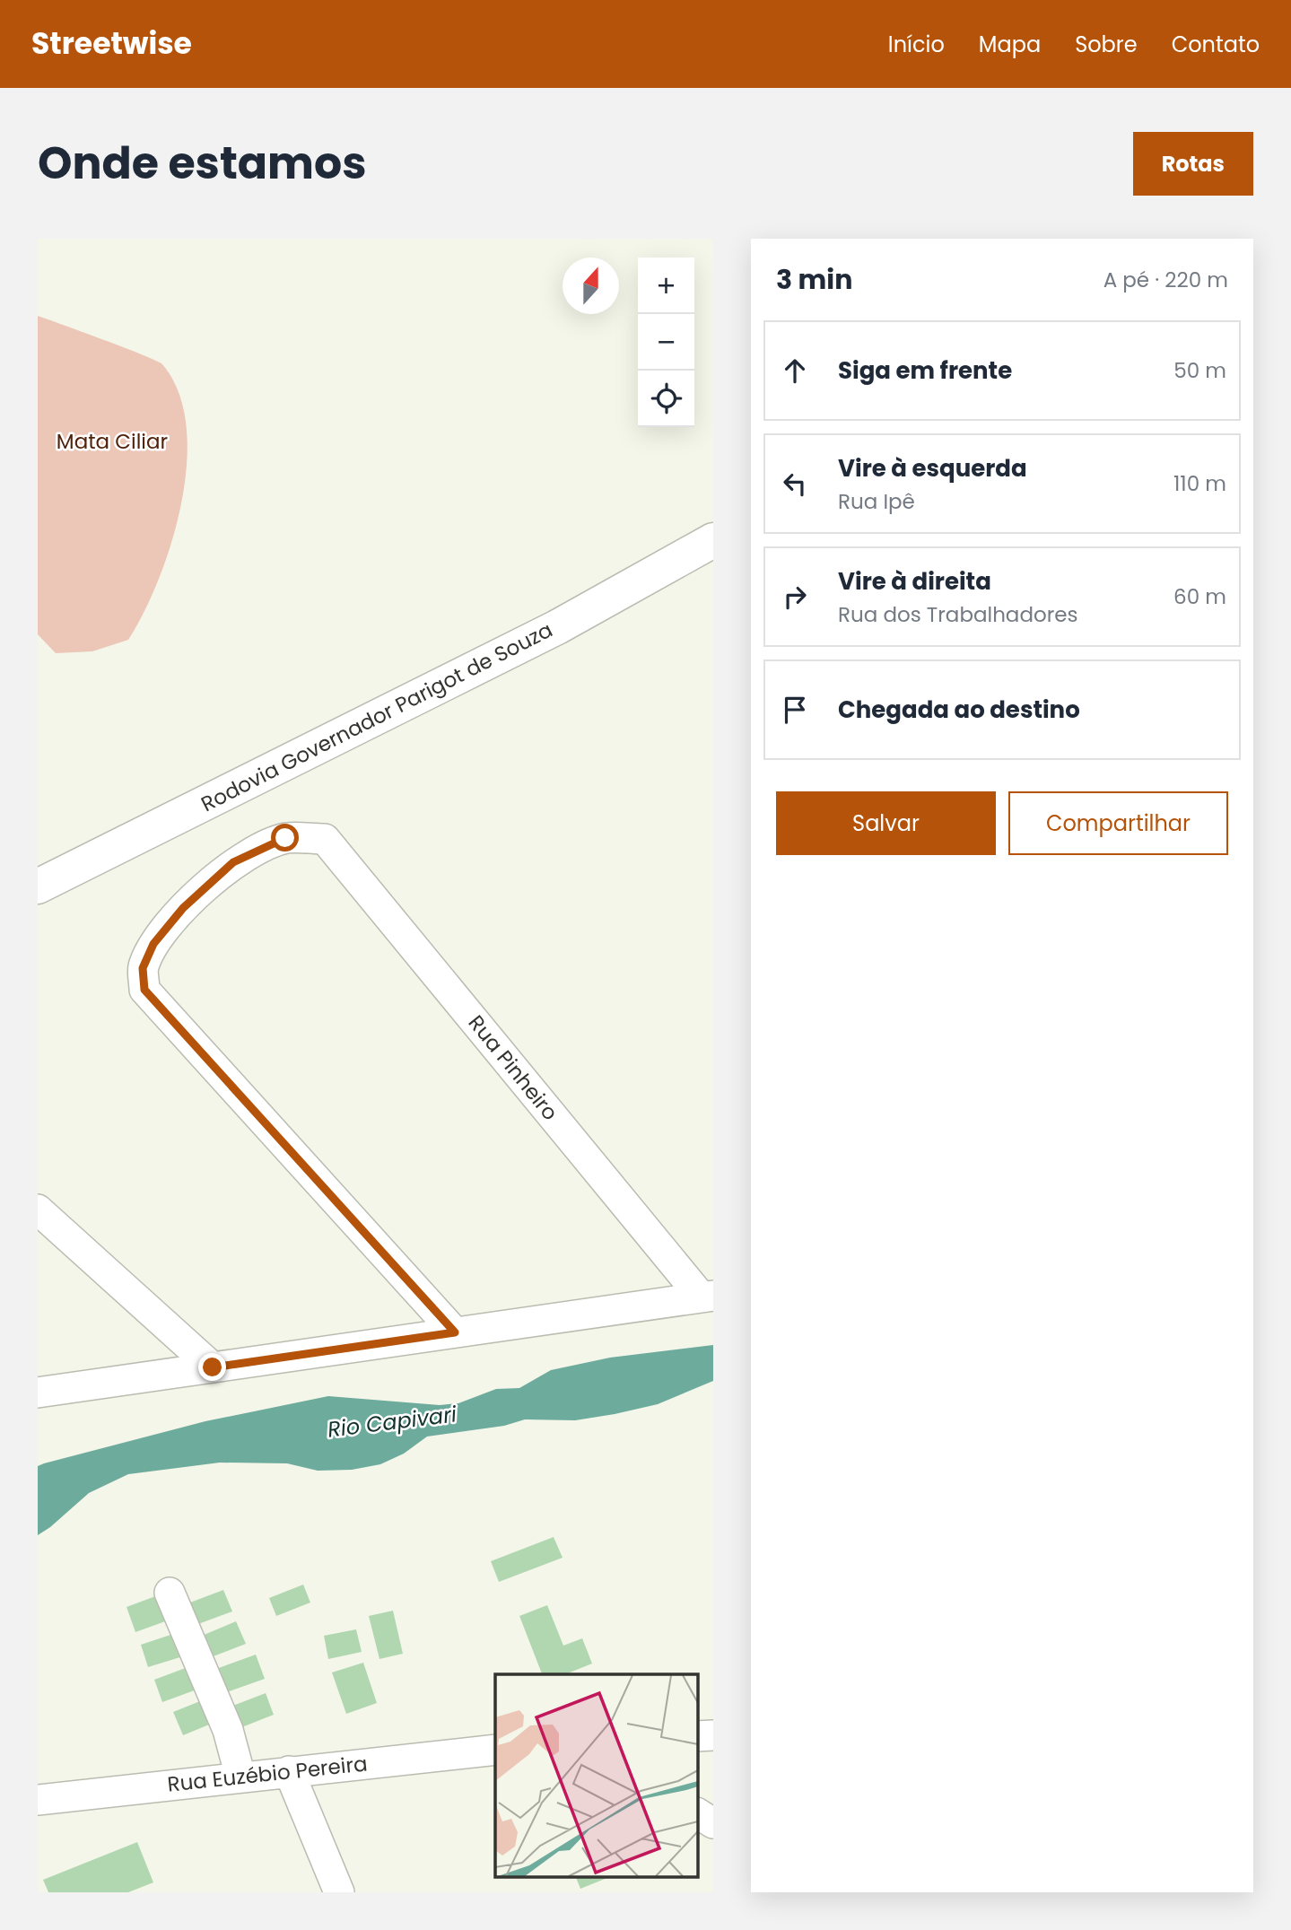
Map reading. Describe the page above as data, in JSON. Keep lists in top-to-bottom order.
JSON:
{
  "streets": {
    "main road": ["Rodovia Governador Parigot de Souza"],
    "street": ["Rua Pinheiro", "Rua Euzébio Pereira"]
  },
  "water": ["Rio Capivari"],
  "parks": ["Mata Ciliar"],
  "north": "top",
  "page": {
    "header": "Streetwise",
    "nav": [
      "Início",
      "Mapa",
      "Sobre",
      "Contato"
    ],
    "title": "Onde estamos",
    "buttons": [
      "Rotas",
      ["Salvar", "Compartilhar"]
    ],
    "heading": ["3 min", "A pé · 220 m"],
    "map_buttons": ["+", "−"],
    "list": [
      ["Siga em frente", "50 m"],
      ["Vire à esquerda", "Rua Ipê", "110 m"],
      ["Vire à direita", "Rua dos Trabalhadores", "60 m"],
      "Chegada ao destino"
    ]
  }
}
